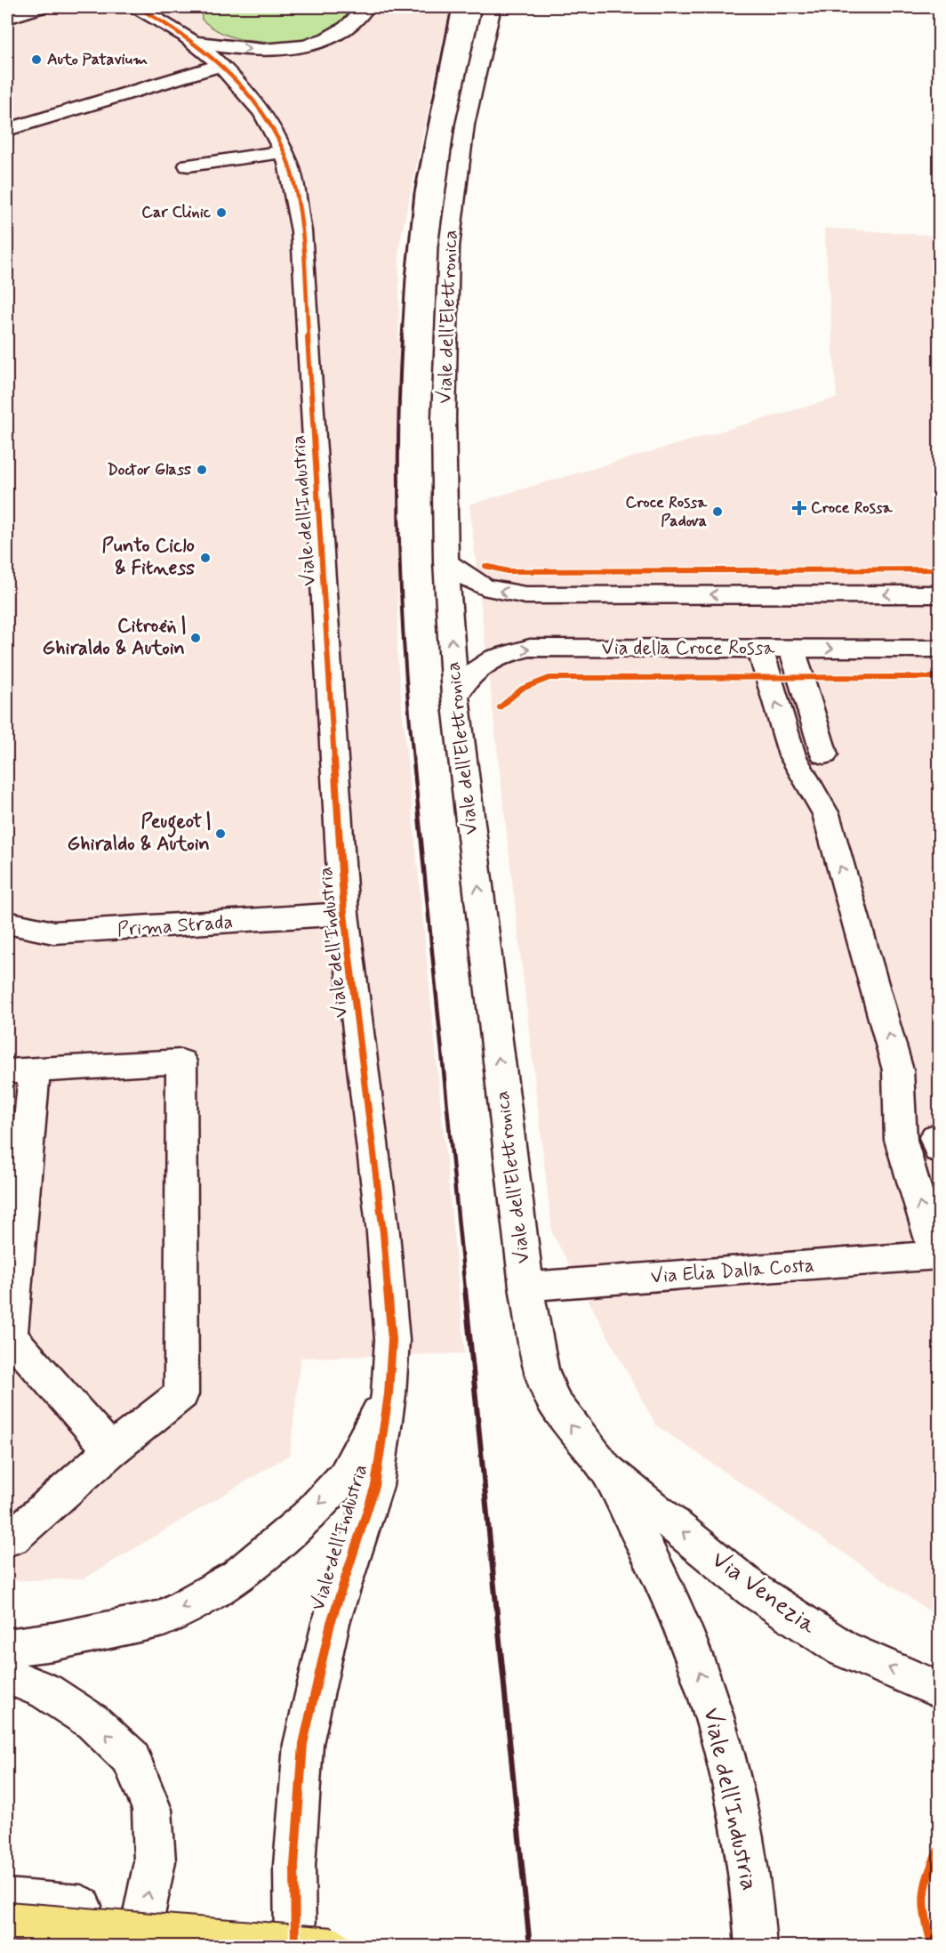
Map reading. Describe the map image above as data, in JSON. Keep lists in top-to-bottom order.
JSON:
{
  "streets": {
    "street": [
      "Viale dell'Elettronica",
      "Viale dell'Industria",
      "Via della Croce Rossa",
      "Prima Strada",
      "Via Elia Dalla Costa",
      "Via Venezia"
    ]
  },
  "crossings": [
    ["Viale dell'Elettronica", "Viale dell'Industria"],
    ["Viale dell'Elettronica", "Via della Croce Rossa"],
    ["Viale dell'Elettronica", "Via Elia Dalla Costa"],
    ["Viale dell'Elettronica", "Via Venezia"],
    ["Viale dell'Industria", "Prima Strada"],
    ["Viale dell'Industria", "Via Venezia"]
  ],
  "one_way": ["Viale dell'Elettronica", "Via Venezia"],
  "places": {
    "other": [
      "Auto Patavium",
      "Car Clinic",
      "Doctor Glass",
      "Croce Rossa Padova",
      "Punto Ciclo & Fitness",
      "Citroën | Ghiraldo & Autoin",
      "Peugeot | Ghiraldo & Autoin"
    ],
    "health": ["Croce Rossa"]
  }
}
